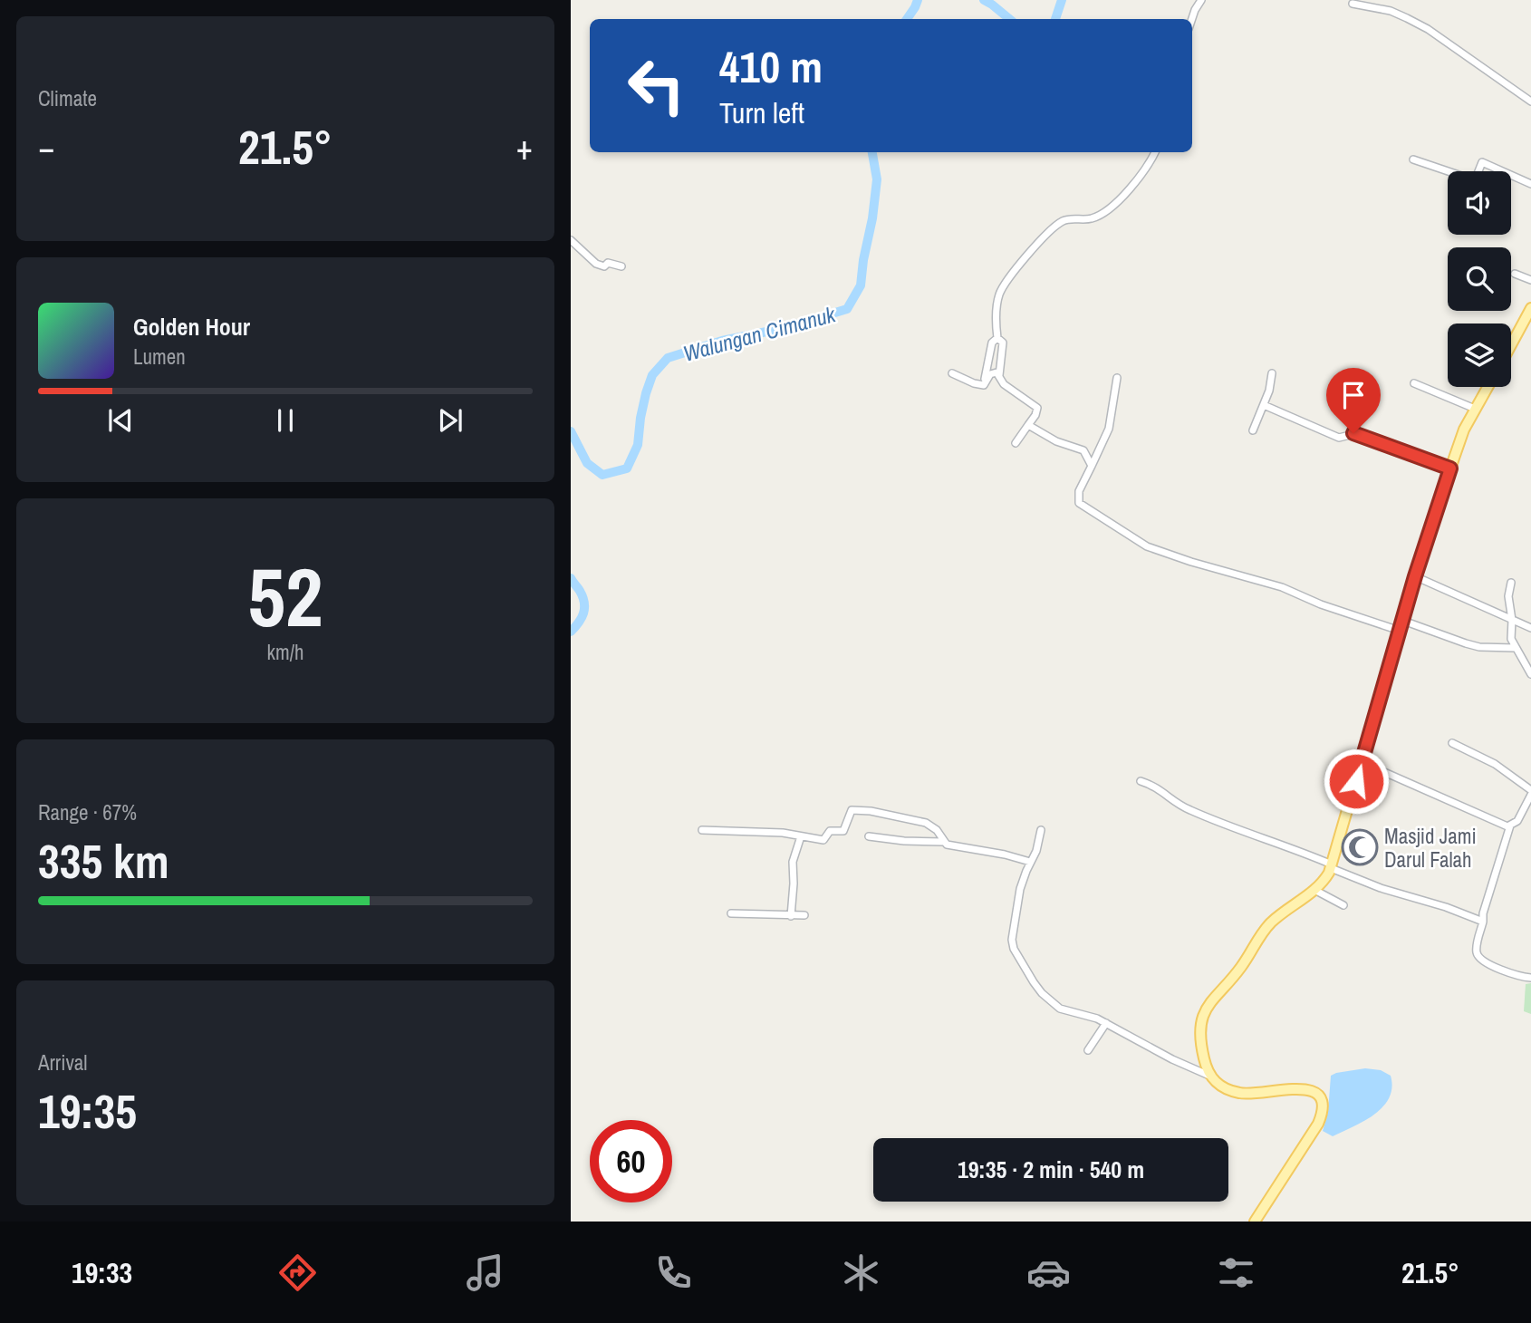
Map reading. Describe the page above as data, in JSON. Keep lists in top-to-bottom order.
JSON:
{
  "water": ["Walungan Cimanuk"],
  "places": {
    "mosque": ["Masjid Jami Darul Falah"]
  },
  "page": {
    "tile": [
      "Climate",
      ["52", "km/h"],
      ["Range · 67%", "335 km"],
      ["Arrival", "19:35"]
    ],
    "turn": ["410 m", "Turn left"],
    "heat": ["−", "21.5°", "+"],
    "song": ["Golden Hour", "Lumen"],
    "limit": "60",
    "trip": "19:35 · 2 min · 540 m",
    "tabs": ["19:33", "21.5°"]
  }
}
